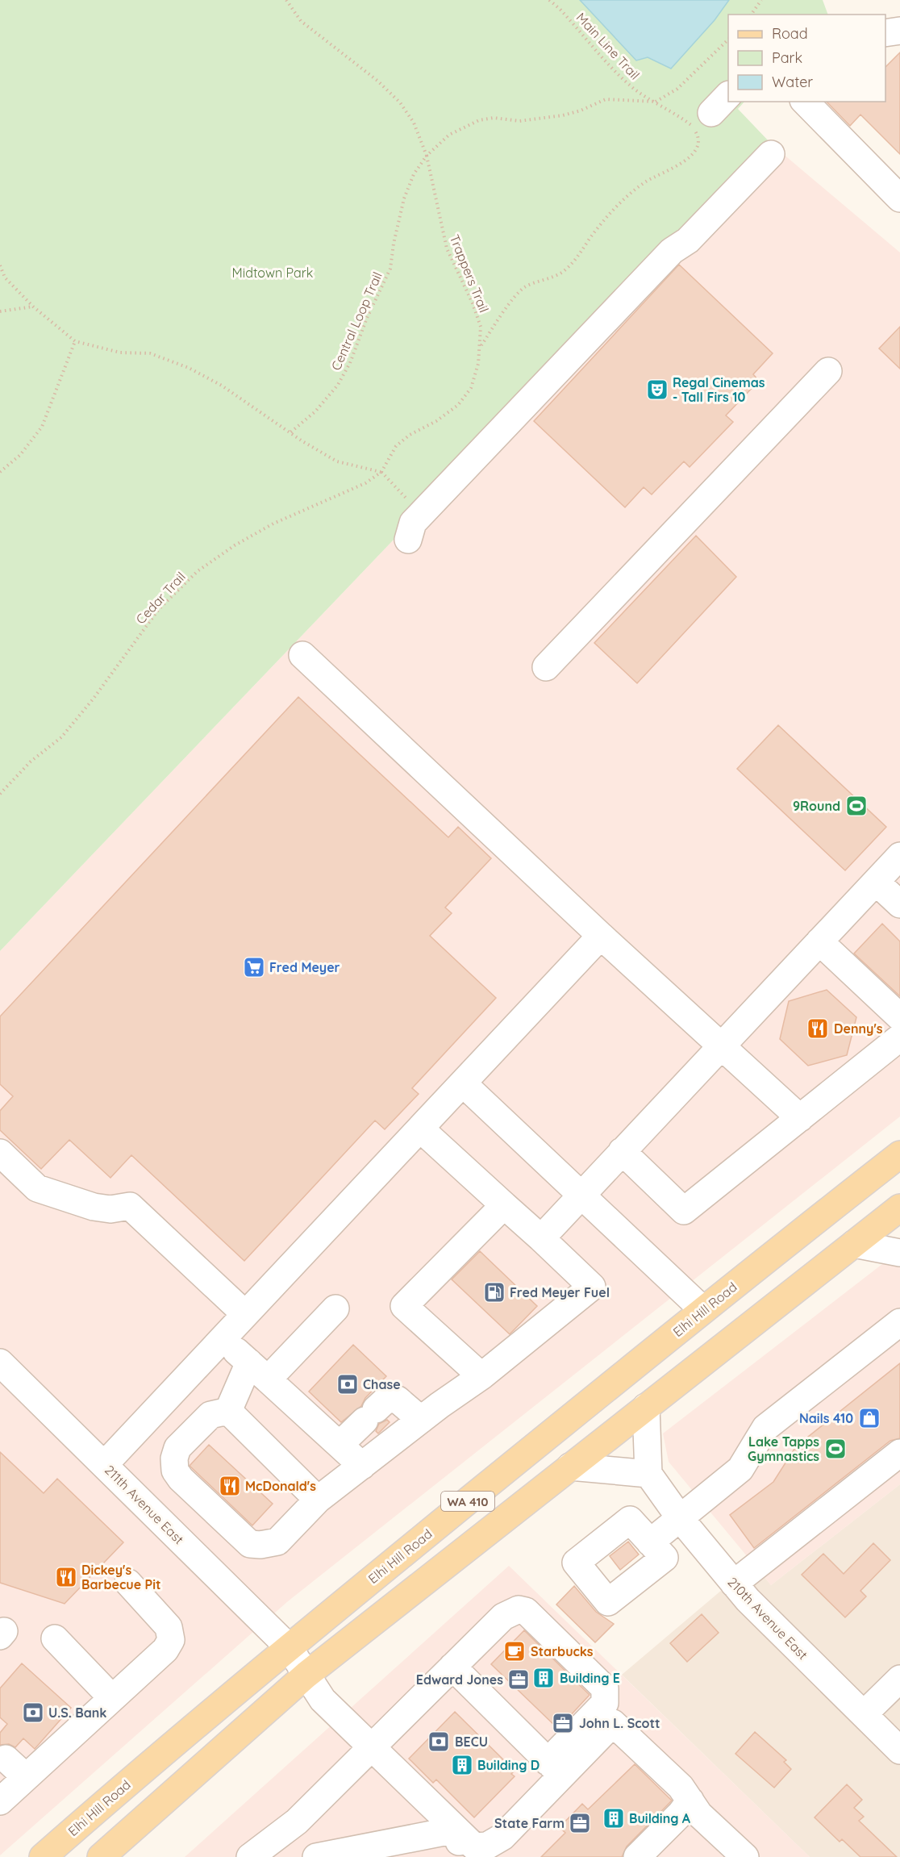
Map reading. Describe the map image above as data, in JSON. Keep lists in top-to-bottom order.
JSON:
{
  "streets": {
    "main road": ["Elhi Hill Road", "WA 410"],
    "street": ["211th Avenue East", "210th Avenue East"],
    "path": [
      "Main Line Trail",
      "Trappers Trail",
      "Central Loop Trail",
      "Cedar Trail"
    ]
  },
  "crossings": [
    ["Main Line Trail", "Trappers Trail"],
    ["Trappers Trail", "Central Loop Trail"],
    ["Trappers Trail", "Cedar Trail"],
    ["Elhi Hill Road", "211th Avenue East"],
    ["WA 410", "211th Avenue East"]
  ],
  "parks": ["Midtown Park"],
  "places": {
    "theatre": ["Regal Cinemas - Tall Firs 10"],
    "sports": ["9Round", "Lake Tapps Gymnastics"],
    "supermarket": ["Fred Meyer"],
    "restaurant": ["Denny's", "McDonald's", "Dickey's Barbecue Pit"],
    "fuel station": ["Fred Meyer Fuel"],
    "bank": ["Chase", "U.S. Bank", "BECU"],
    "shop": ["Nails 410"],
    "cafe": ["Starbucks"],
    "building": ["Building E", "Building D", "Building A"],
    "office": ["Edward Jones", "John L. Scott", "State Farm"]
  },
  "legend": ["Road", "Park", "Water"]
}
